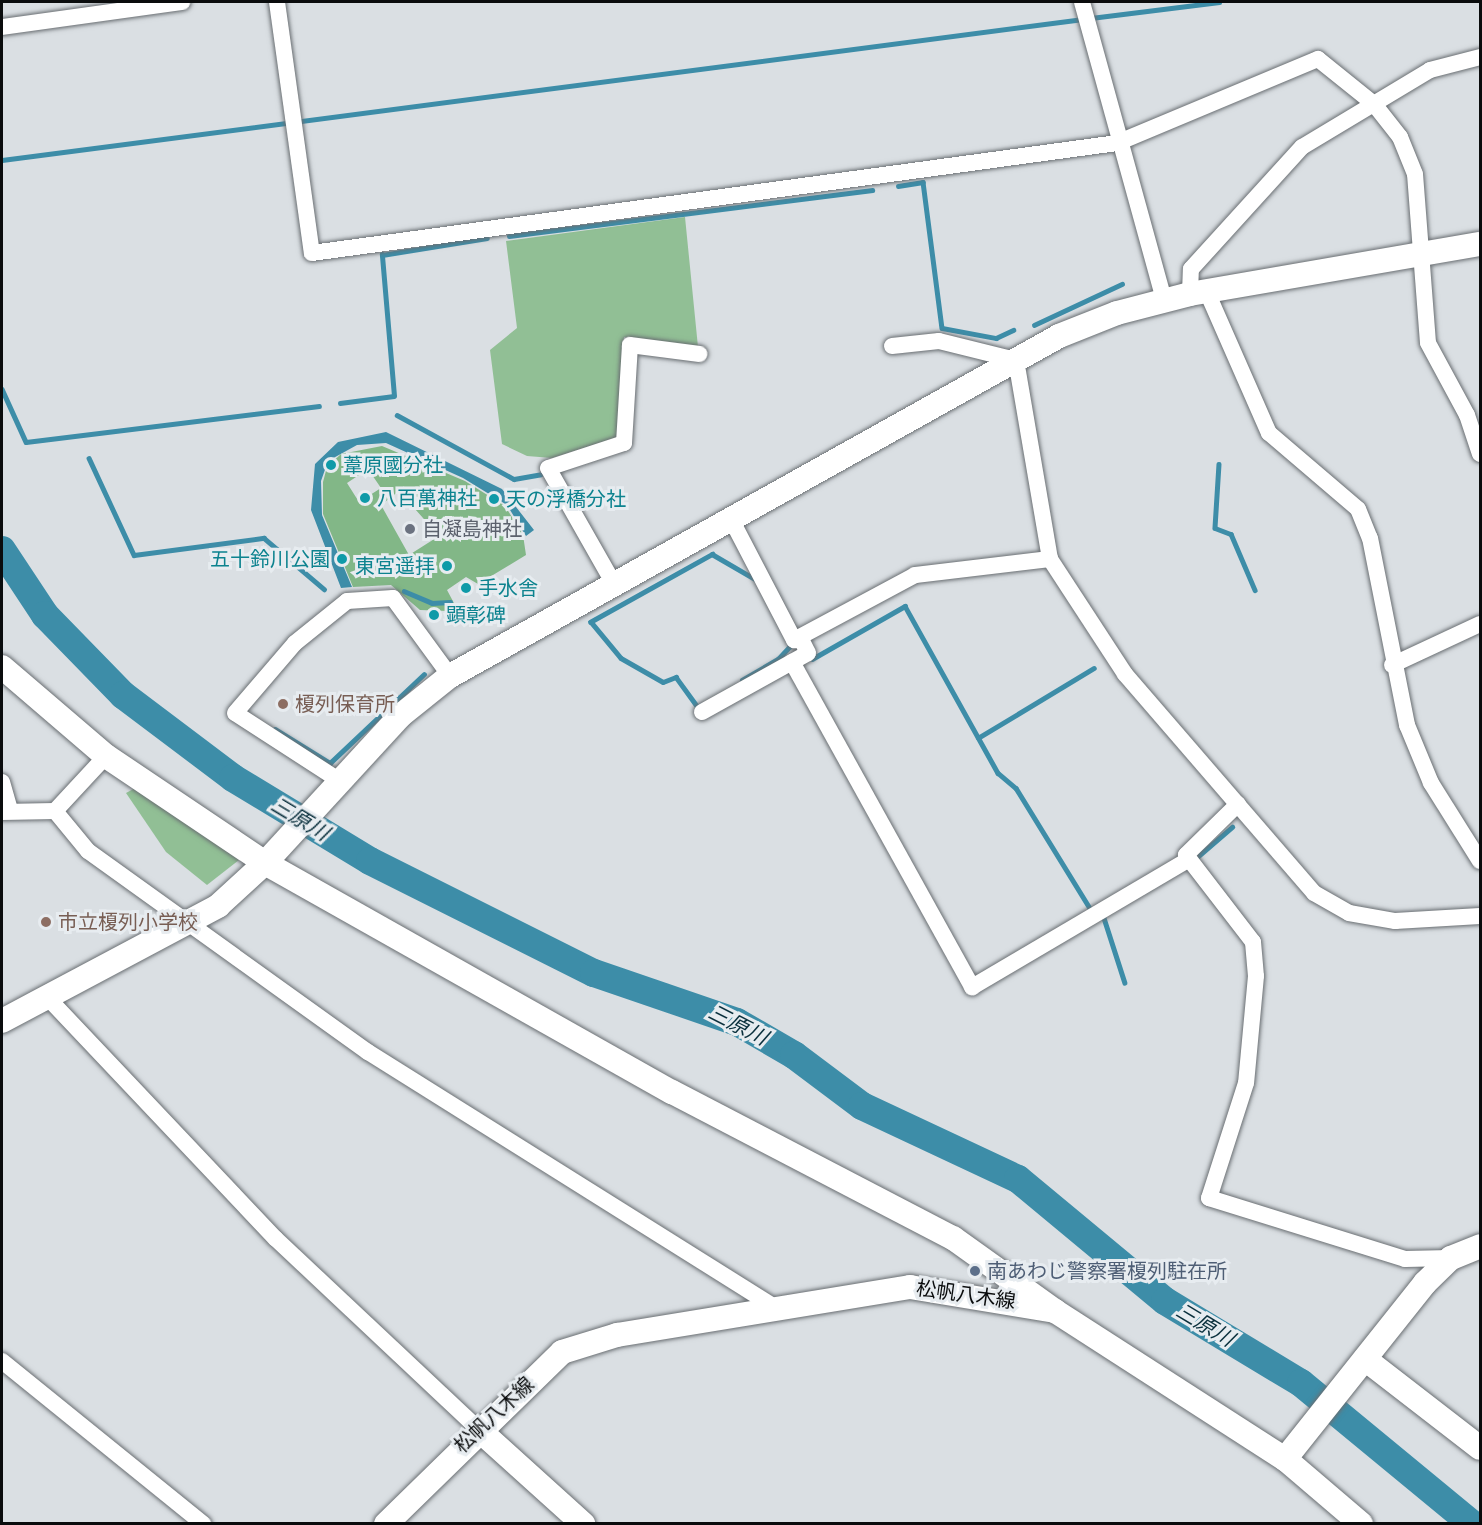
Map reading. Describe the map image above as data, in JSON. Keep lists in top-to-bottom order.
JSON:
{
  "streets": {
    "street": ["松帆八木線"]
  },
  "water": ["三原川"],
  "places": [
    "葦原國分社",
    "八百萬神社",
    "天の浮橋分社",
    "自凝島神社",
    "五十鈴川公園",
    "東宮遥拝",
    "手水舎",
    "顕彰碑",
    "榎列保育所",
    "市立榎列小学校",
    "南あわじ警察署榎列駐在所"
  ]
}
